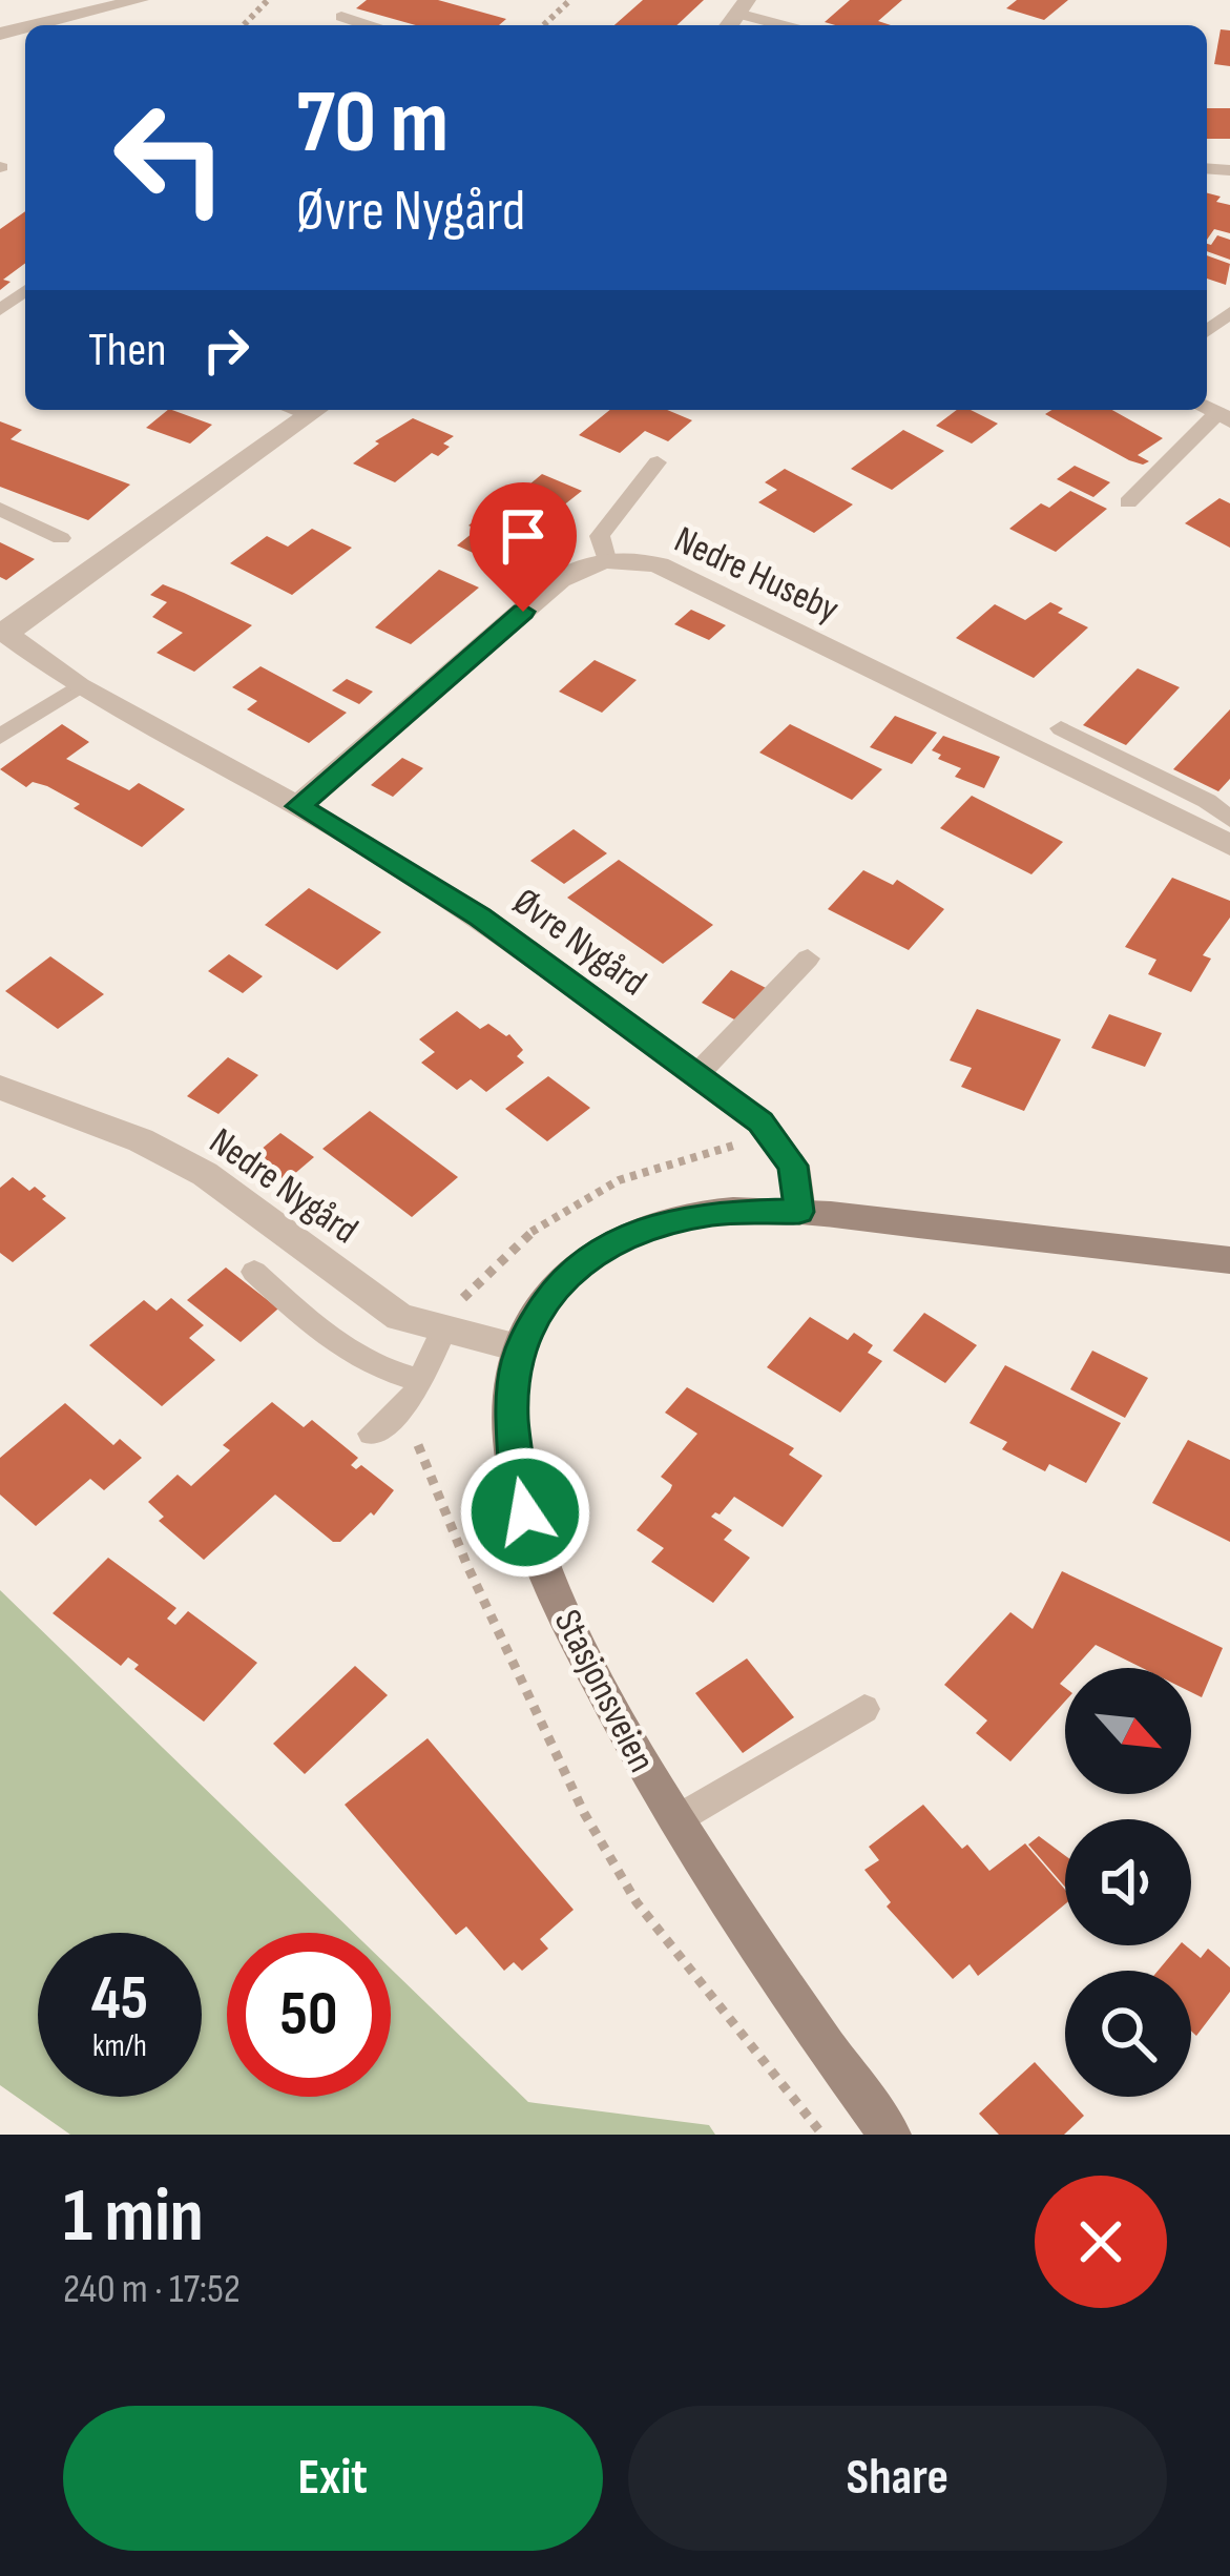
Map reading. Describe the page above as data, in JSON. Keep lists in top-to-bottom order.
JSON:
{
  "streets": {
    "main road": ["Stasjonsveien"],
    "street": ["Nedre Huseby", "Øvre Nygård", "Nedre Nygård"]
  },
  "crossings": [
    ["Øvre Nygård", "Stasjonsveien"],
    ["Nedre Nygård", "Stasjonsveien"]
  ],
  "north": "bottom right",
  "page": {
    "turn": ["70 m", "Øvre Nygård"],
    "then": "Then",
    "speed": "45 km/h",
    "limit": "50",
    "heading": ["1 min", "240 m · 17:52"],
    "buttons": ["Exit", "Share"]
  }
}
